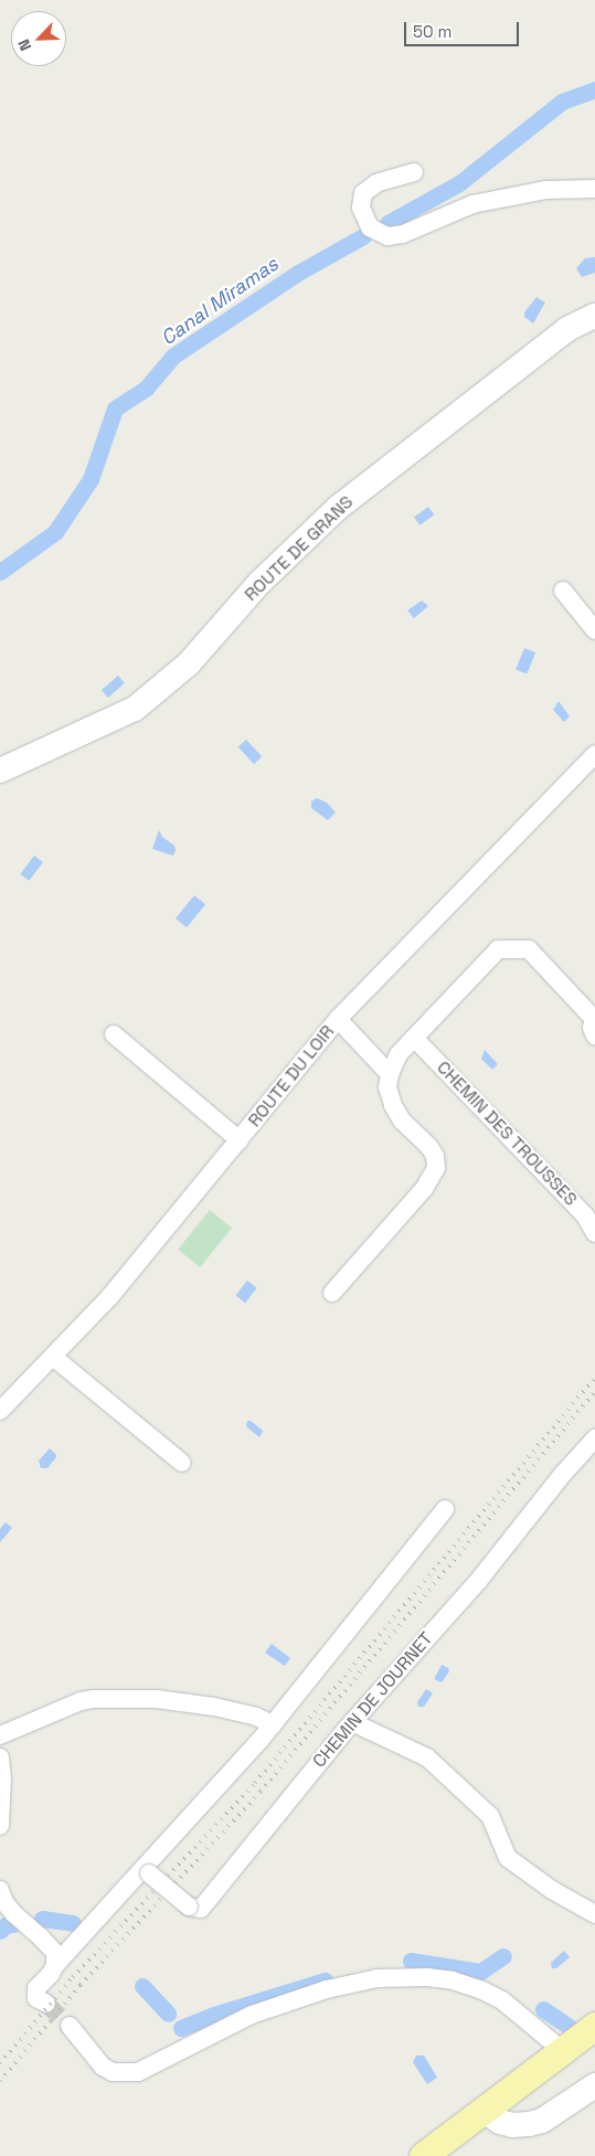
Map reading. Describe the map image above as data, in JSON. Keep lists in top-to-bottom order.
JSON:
{
  "streets": {
    "street": [
      "ROUTE DE GRANS",
      "ROUTE DU LOIR",
      "CHEMIN DES TROUSSES",
      "CHEMIN DE JOURNET"
    ]
  },
  "water": ["Canal Miramas"],
  "scale_bar": "50 m",
  "north": "bottom left"
}
